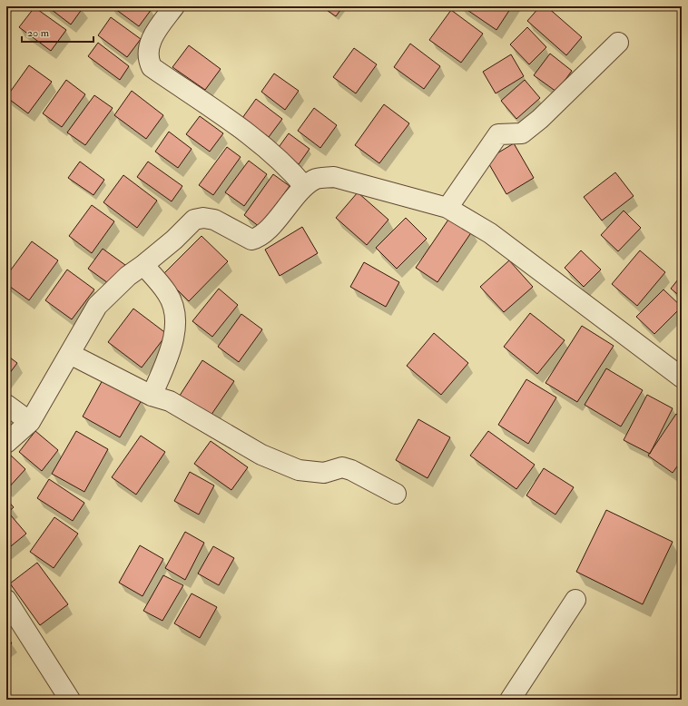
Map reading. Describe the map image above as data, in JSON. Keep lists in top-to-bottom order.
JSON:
{
  "scale_bar": "20 m"
}
